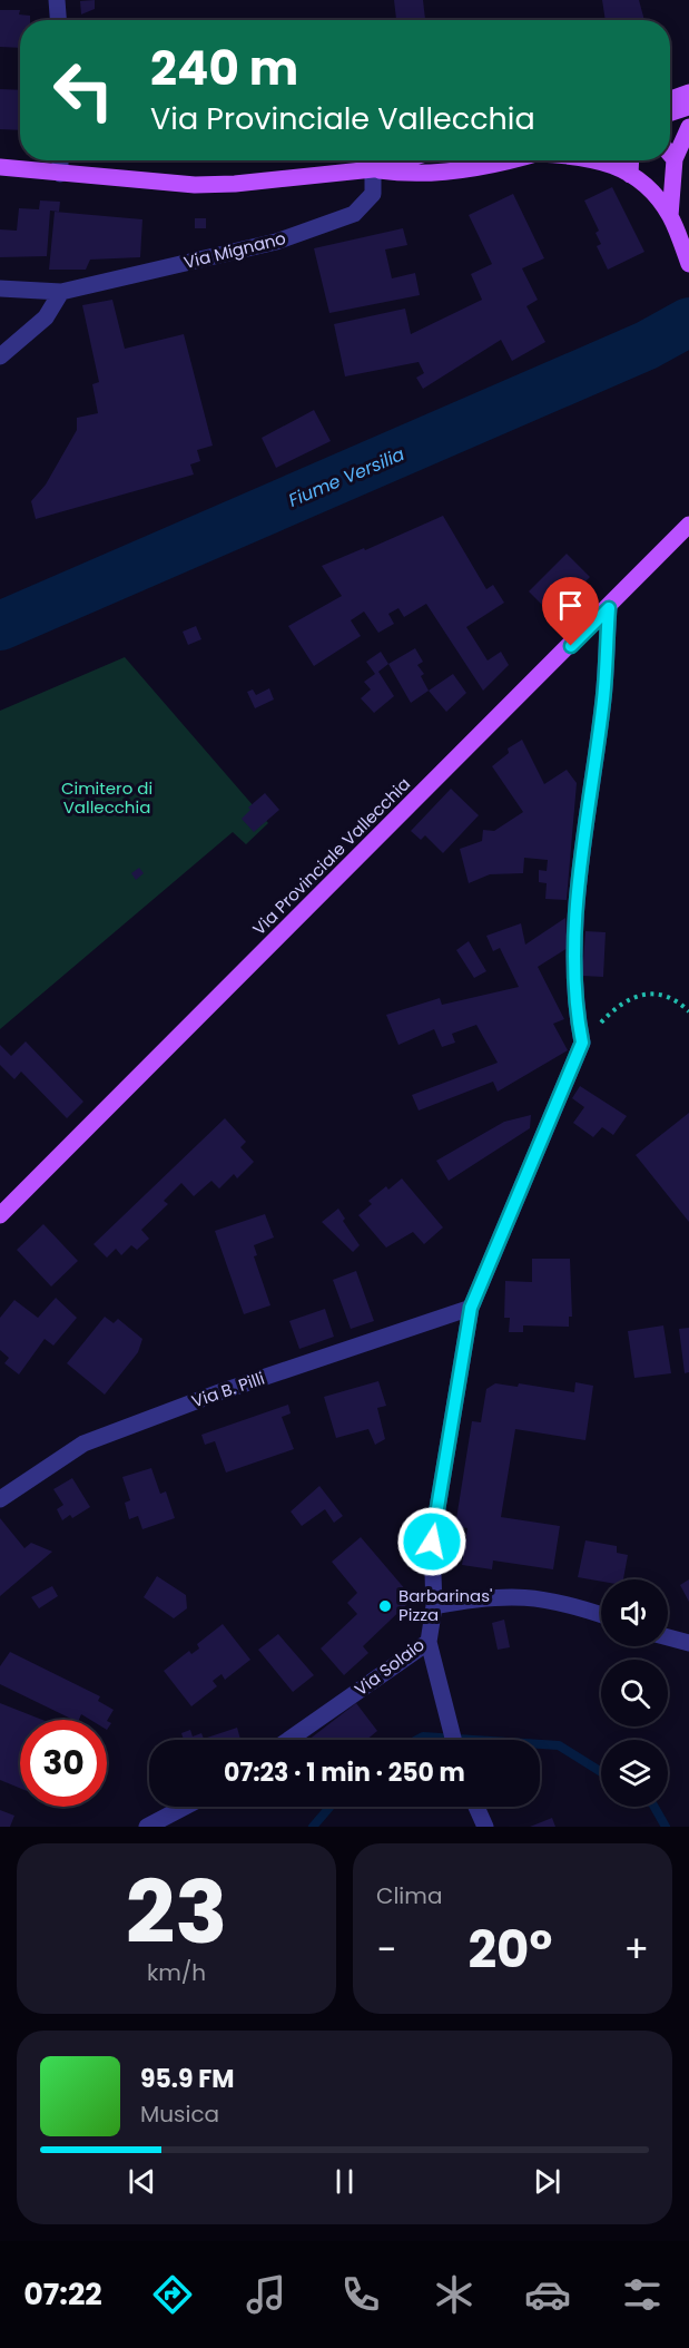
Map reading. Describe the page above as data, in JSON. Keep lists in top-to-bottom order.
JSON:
{
  "streets": {
    "main road": ["Via Provinciale Vallecchia"],
    "street": ["Via Mignano", "Via B. Pilli", "Via Solaio"]
  },
  "crossings": [
    ["Via B. Pilli", "Via Solaio"]
  ],
  "water": ["Fiume Versilia"],
  "parks": ["Cimitero di Vallecchia"],
  "places": ["Barbarinas' Pizza"],
  "page": {
    "turn": ["240 m", "Via Provinciale Vallecchia"],
    "limit": "30",
    "trip": "07:23 · 1 min · 250 m",
    "tile": [
      ["23", "km/h"],
      "Clima"
    ],
    "heat": ["−", "20°", "+"],
    "song": ["95.9 FM", "Musica"],
    "tabs": "07:22"
  }
}
